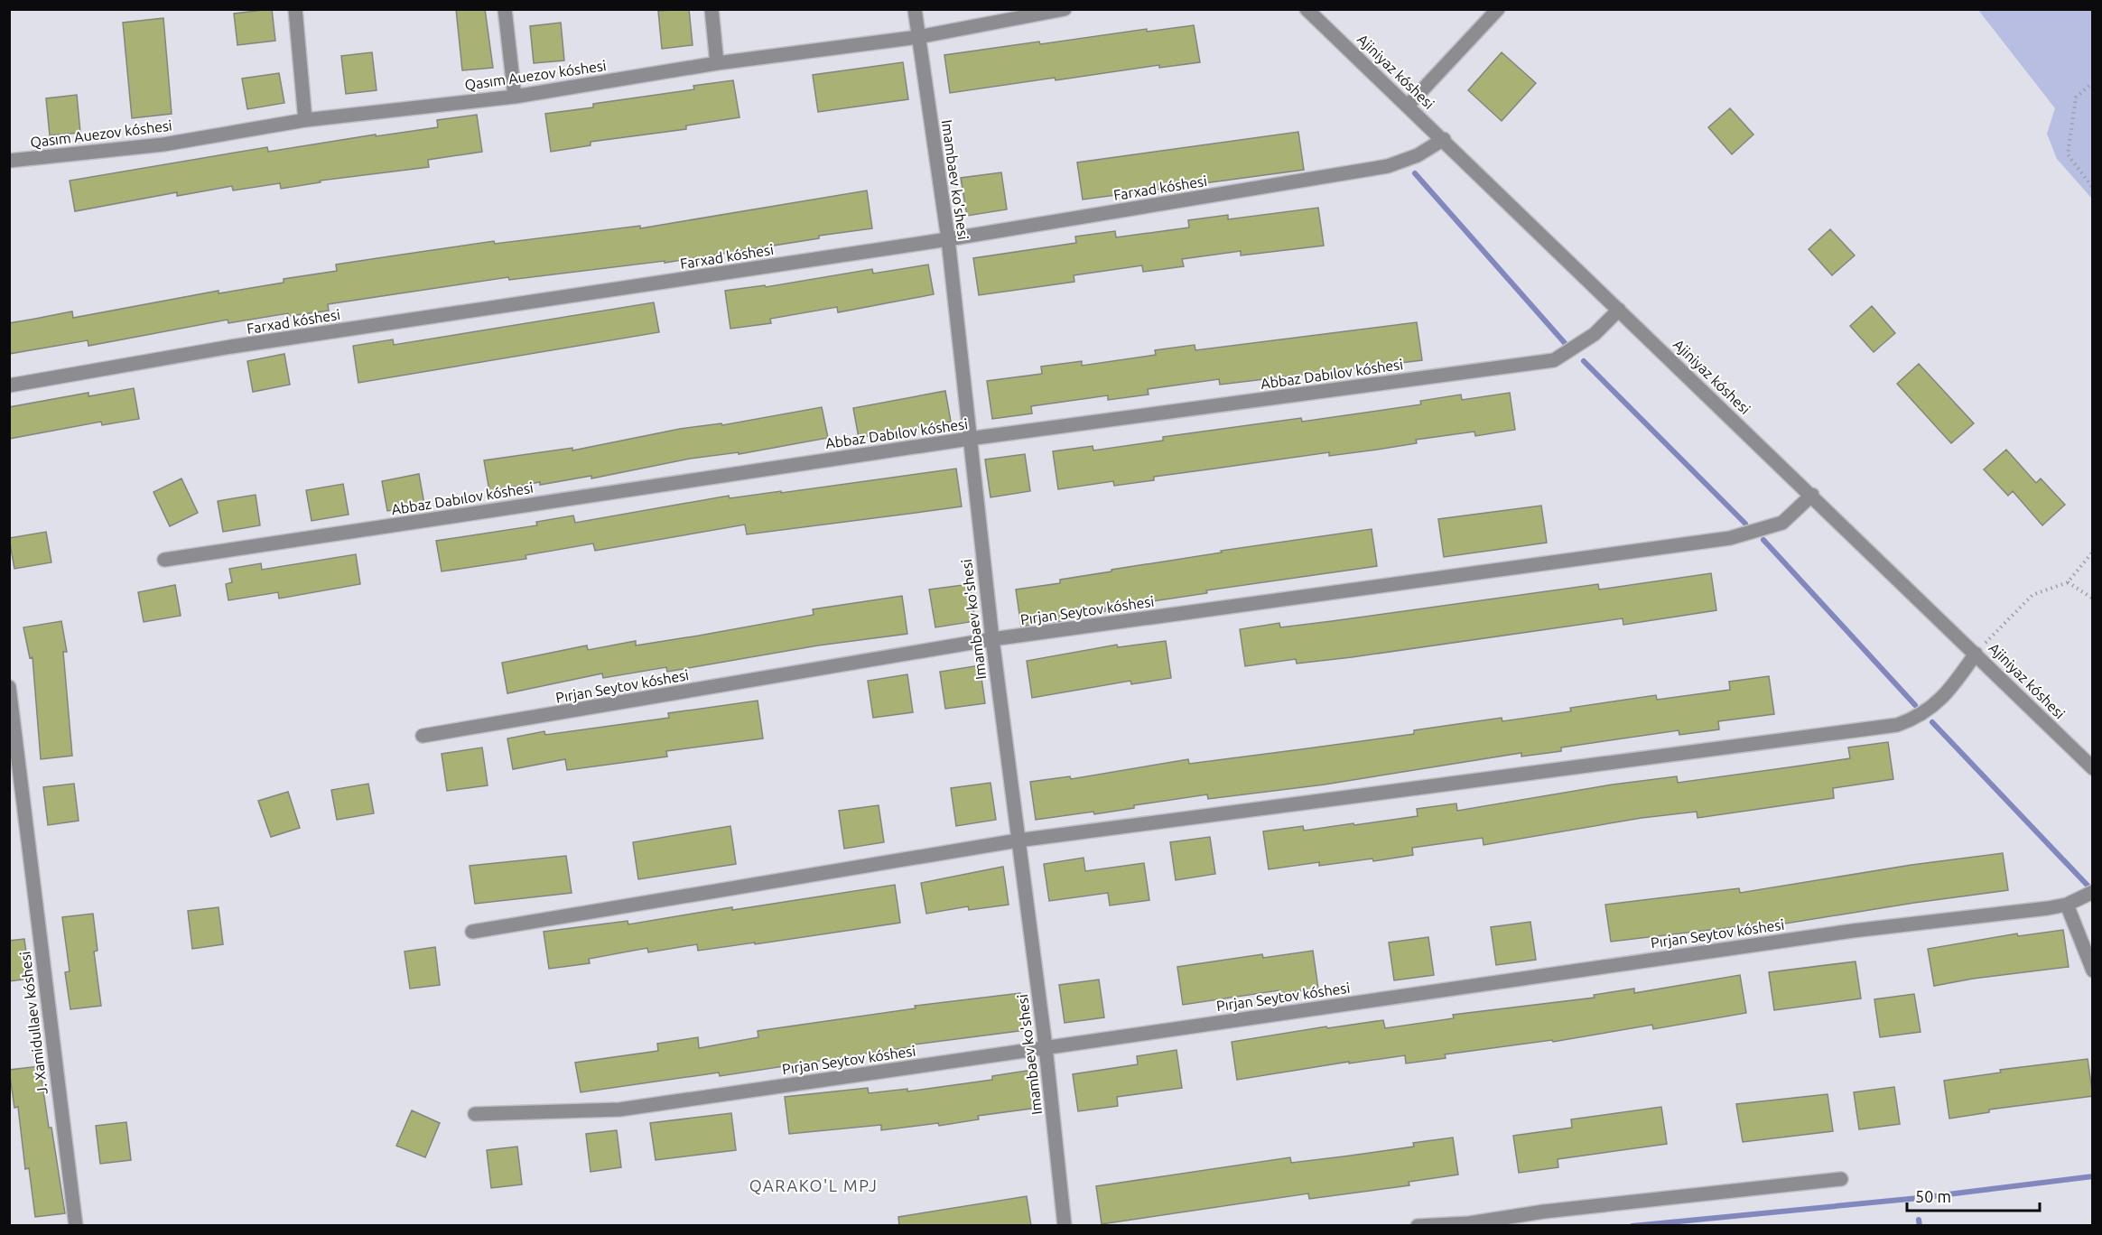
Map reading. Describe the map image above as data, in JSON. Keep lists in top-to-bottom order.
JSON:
{
  "streets": {
    "street": [
      "Ajiniyaz kóshesi",
      "Qasım Auezov kóshesi",
      "Imambaev ko'shesi",
      "Farxad kóshesi",
      "Abbaz Dabılov kóshesi",
      "Pırjan Seytov kóshesi",
      "J. Xamidullaev kóshesi"
    ]
  },
  "crossings": [
    ["Ajiniyaz kóshesi", "Farxad kóshesi"],
    ["Ajiniyaz kóshesi", "Abbaz Dabılov kóshesi"],
    ["Ajiniyaz kóshesi", "Pırjan Seytov kóshesi"],
    ["Qasım Auezov kóshesi", "Imambaev ko'shesi"],
    ["Imambaev ko'shesi", "Farxad kóshesi"],
    ["Imambaev ko'shesi", "Abbaz Dabılov kóshesi"],
    ["Imambaev ko'shesi", "Pırjan Seytov kóshesi"]
  ],
  "districts": ["QARAKO'L MPJ"],
  "scale_bar": "50 m"
}
